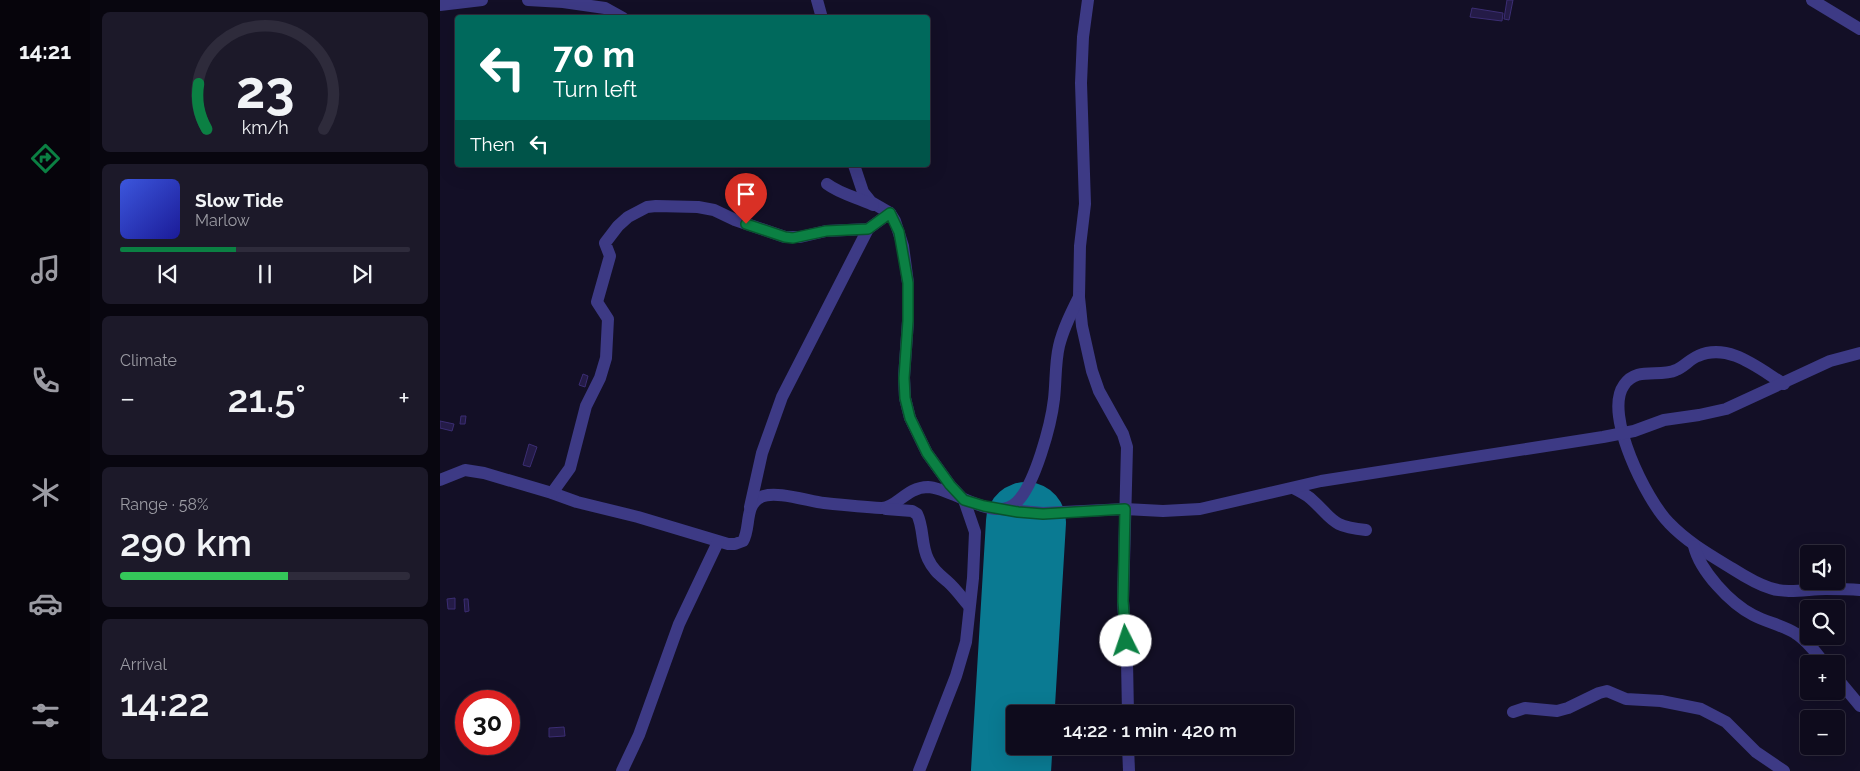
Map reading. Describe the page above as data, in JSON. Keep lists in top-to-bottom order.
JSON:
{
  "page": {
    "tabs": "14:21",
    "turn": ["70 m", "Turn left"],
    "then": "Then",
    "song": ["Slow Tide", "Marlow"],
    "tile": [
      "Climate",
      ["Range · 58%", "290 km"],
      ["Arrival", "14:22"]
    ],
    "heat": ["−", "21.5°", "+"],
    "map_buttons": ["+", "−"],
    "limit": "30",
    "trip": "14:22 · 1 min · 420 m",
    "gauge": ["23", "km/h"]
  }
}
